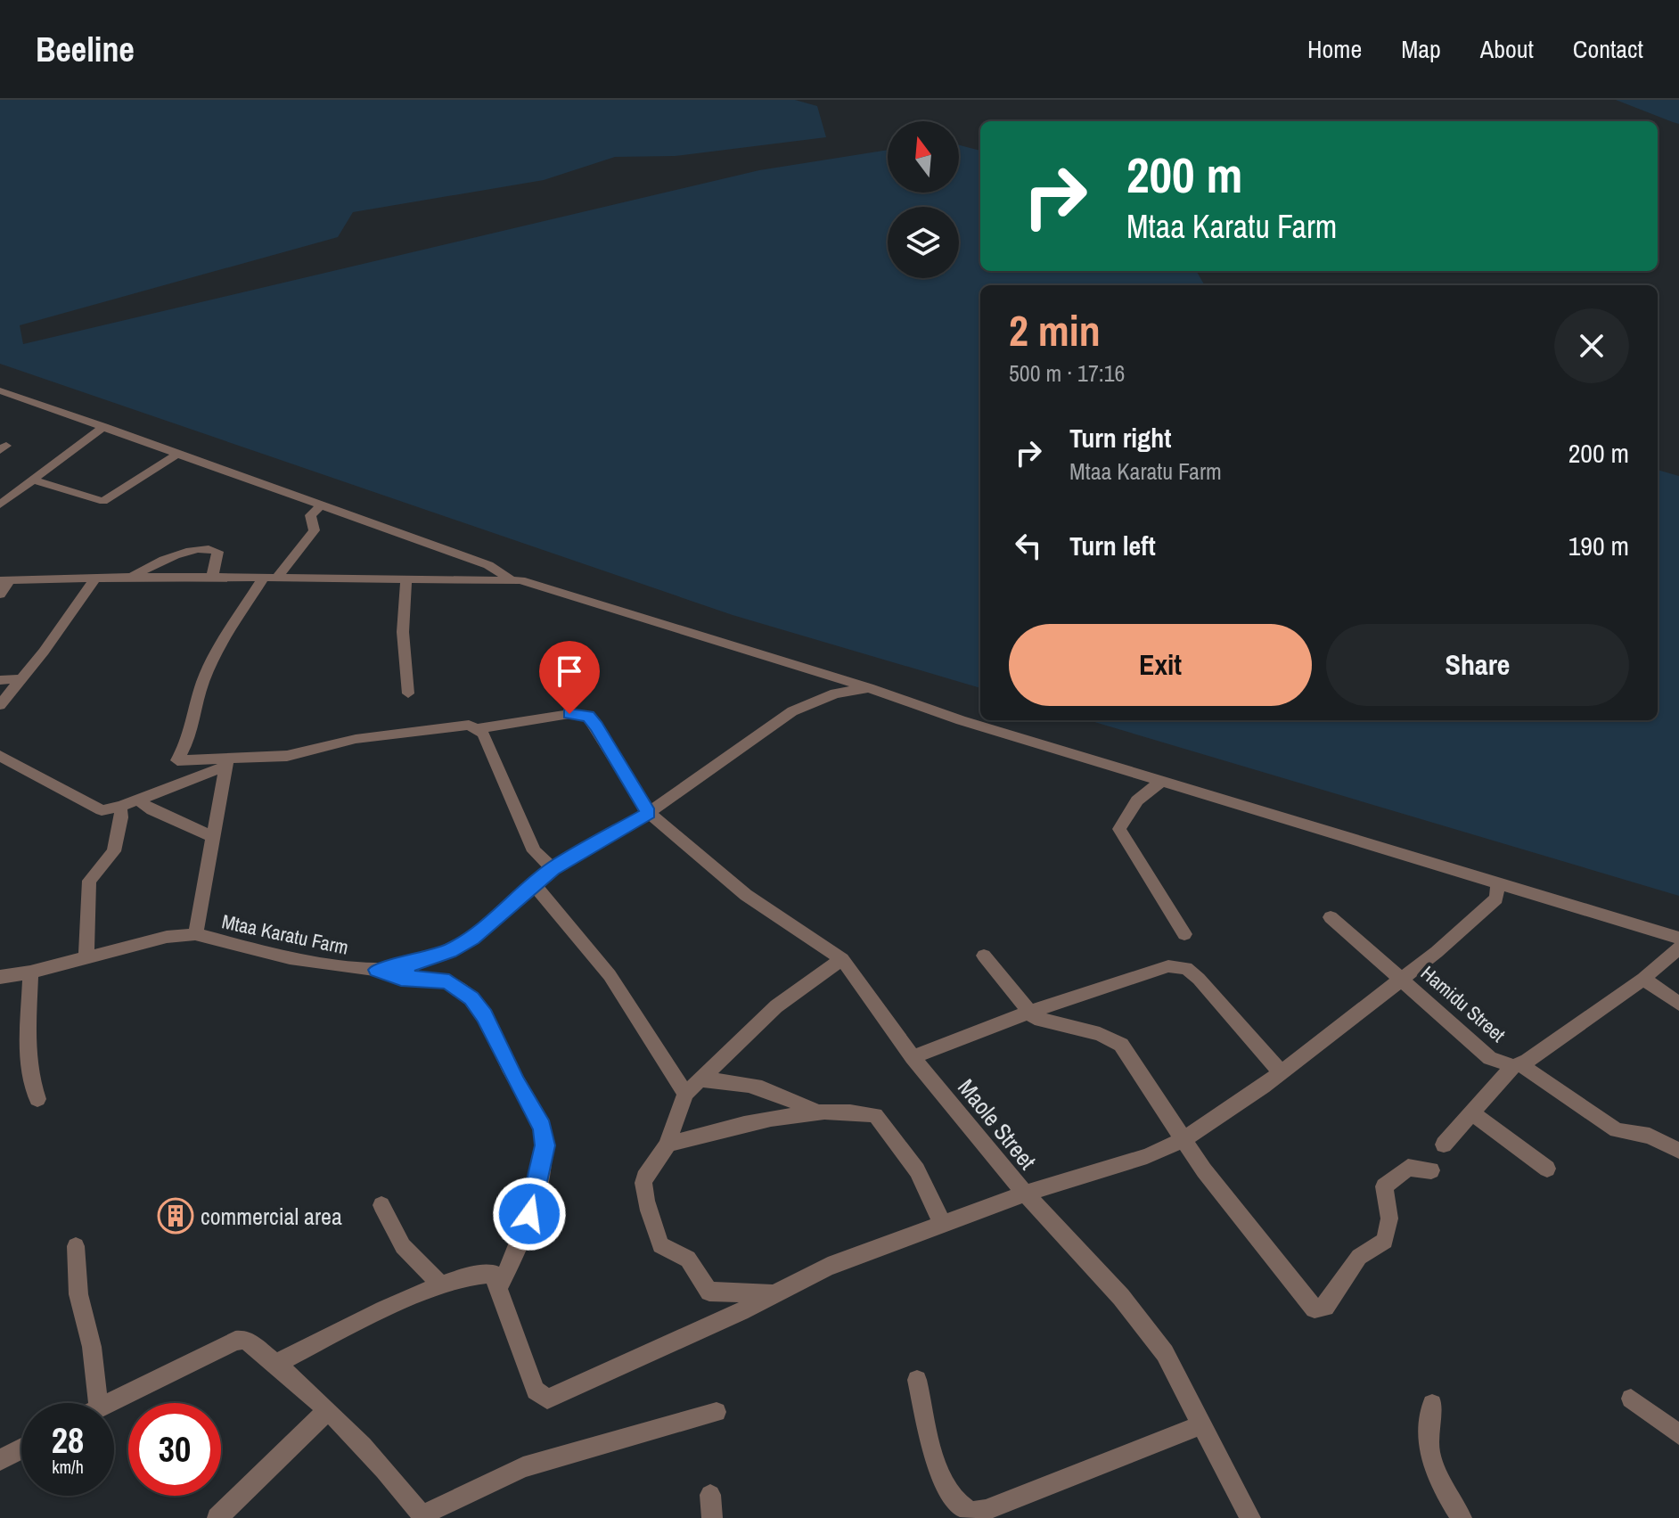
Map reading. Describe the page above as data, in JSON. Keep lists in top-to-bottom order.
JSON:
{
  "streets": {
    "street": ["Mtaa Karatu Farm", "Hamidu Street", "Maole Street"]
  },
  "crossings": [
    ["Mtaa Karatu Farm", "Maole Street"]
  ],
  "places": {
    "building": ["commercial area"]
  },
  "north": "top",
  "page": {
    "header": "Beeline",
    "nav": [
      "Home",
      "Map",
      "About",
      "Contact"
    ],
    "turn": ["200 m", "Mtaa Karatu Farm"],
    "heading": ["2 min", "500 m · 17:16"],
    "list": [
      {
        "name": "Turn right",
        "note": "Mtaa Karatu Farm",
        "value": "200 m"
      },
      {
        "name": "Turn left",
        "value": "190 m"
      }
    ],
    "buttons": ["Exit", "Share"],
    "speed": "28 km/h",
    "limit": "30"
  }
}
